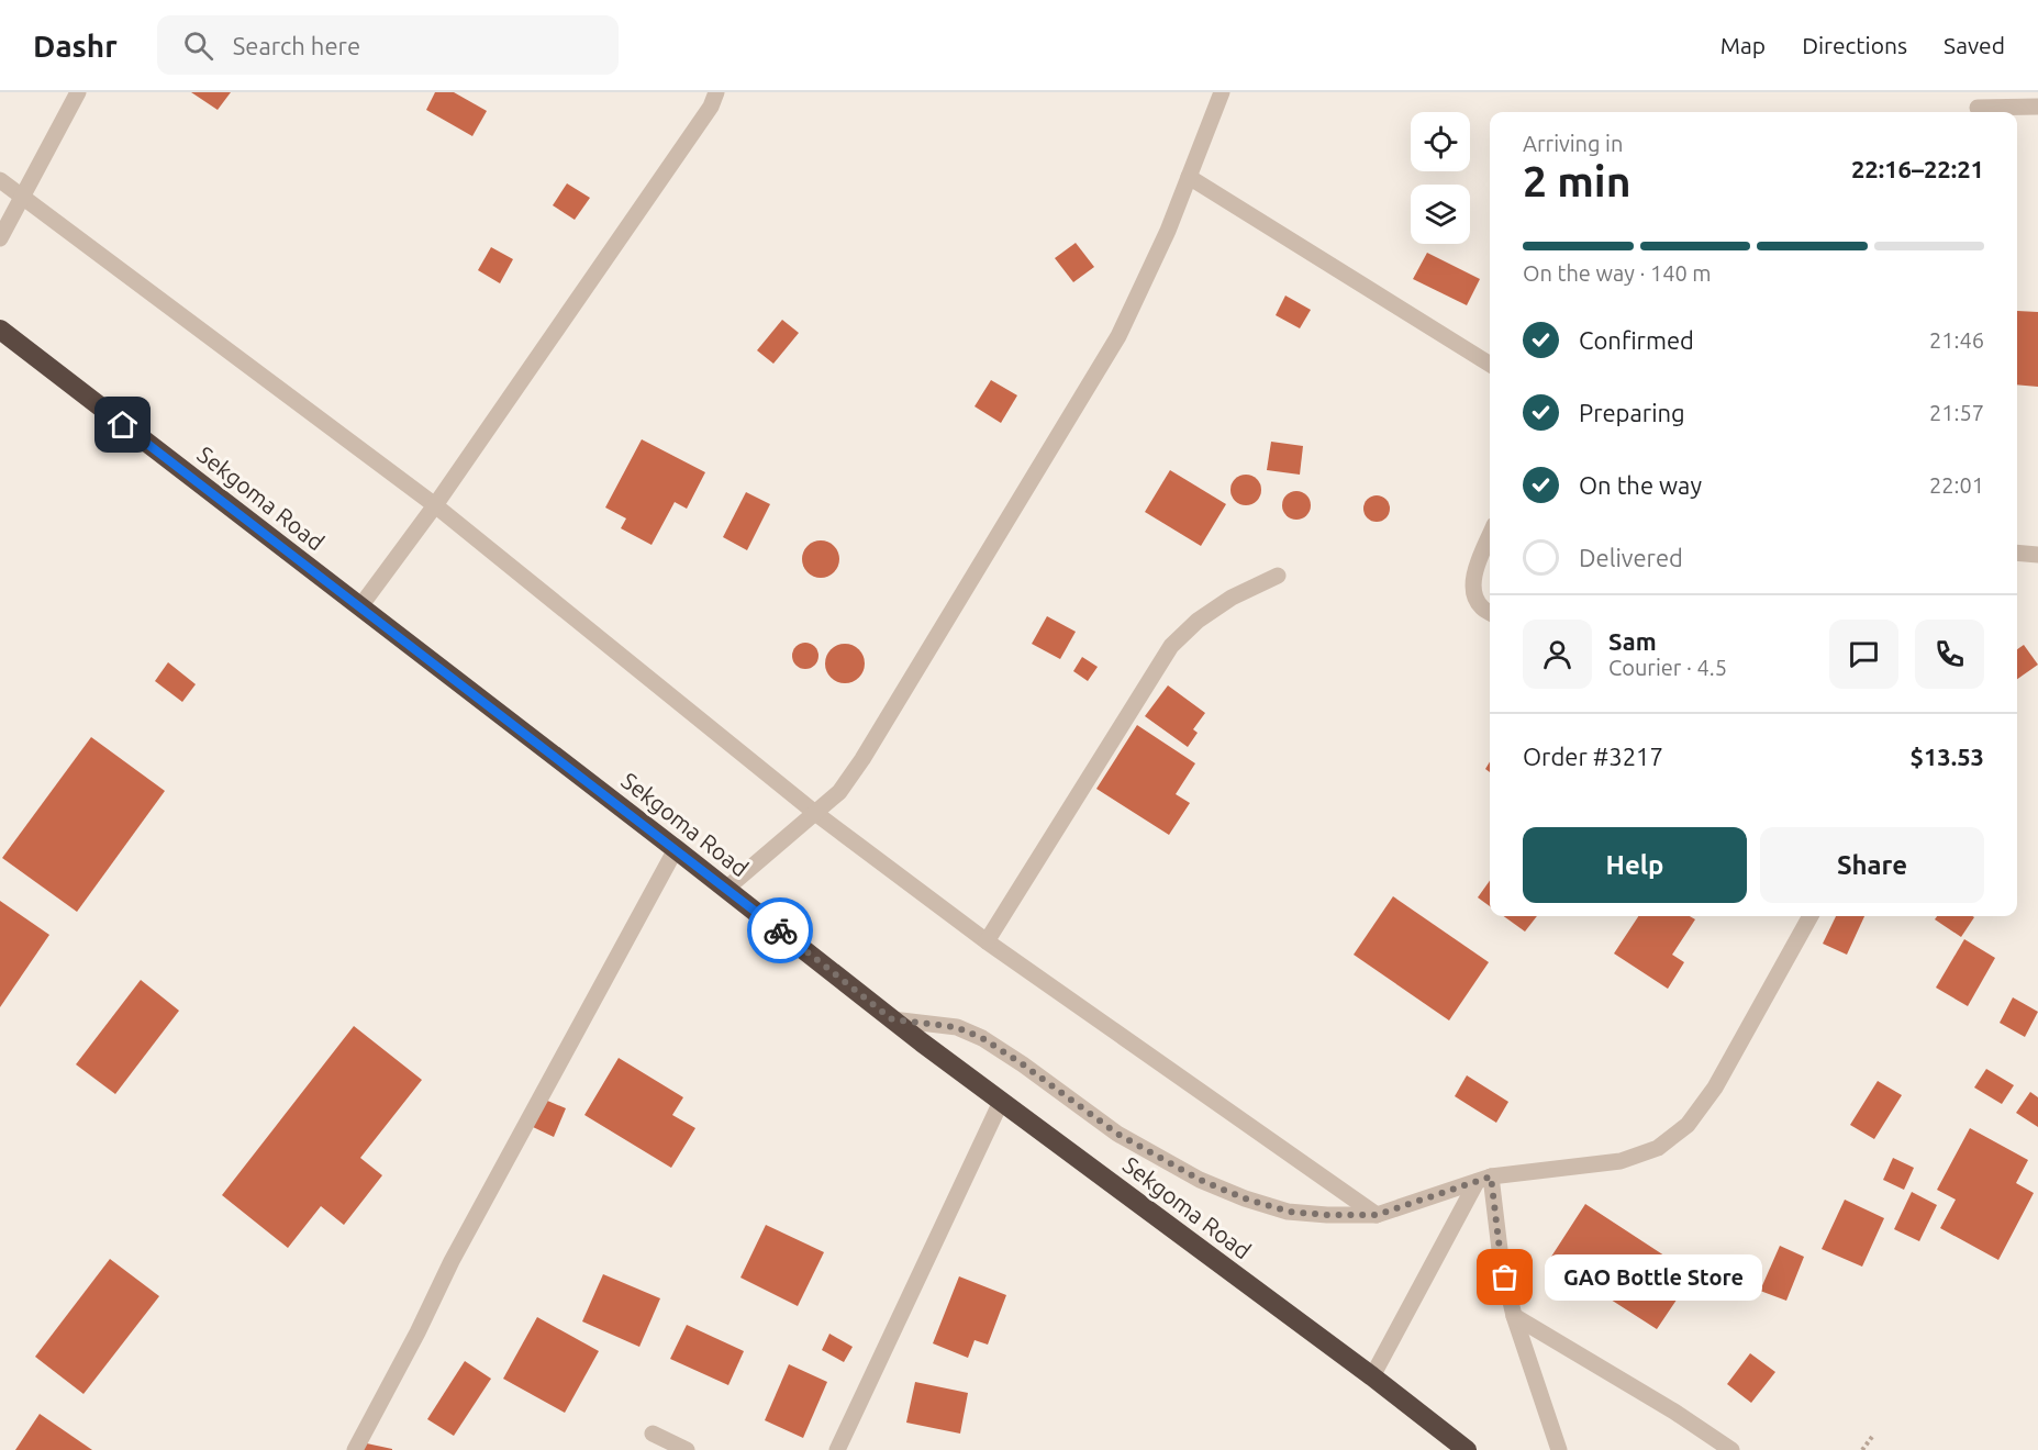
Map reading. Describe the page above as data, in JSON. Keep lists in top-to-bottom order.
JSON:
{
  "streets": {
    "highway": ["Sekgoma Road"]
  },
  "places": ["GAO Bottle Store"],
  "page": {
    "header": "Dashr",
    "search": "Search here",
    "nav": ["Map", "Directions", "Saved"],
    "heading": ["2 min", "Arriving in", "22:16–22:21"],
    "panel": [
      "Sam",
      "Courier · 4.5",
      "Order #3217",
      "$13.53"
    ],
    "bar": "On the way · 140 m",
    "list": [
      ["Confirmed", "21:46"],
      ["Preparing", "21:57"],
      ["On the way", "22:01"],
      "Delivered"
    ],
    "buttons": ["Help", "Share"],
    "bubble": "GAO Bottle Store"
  }
}
